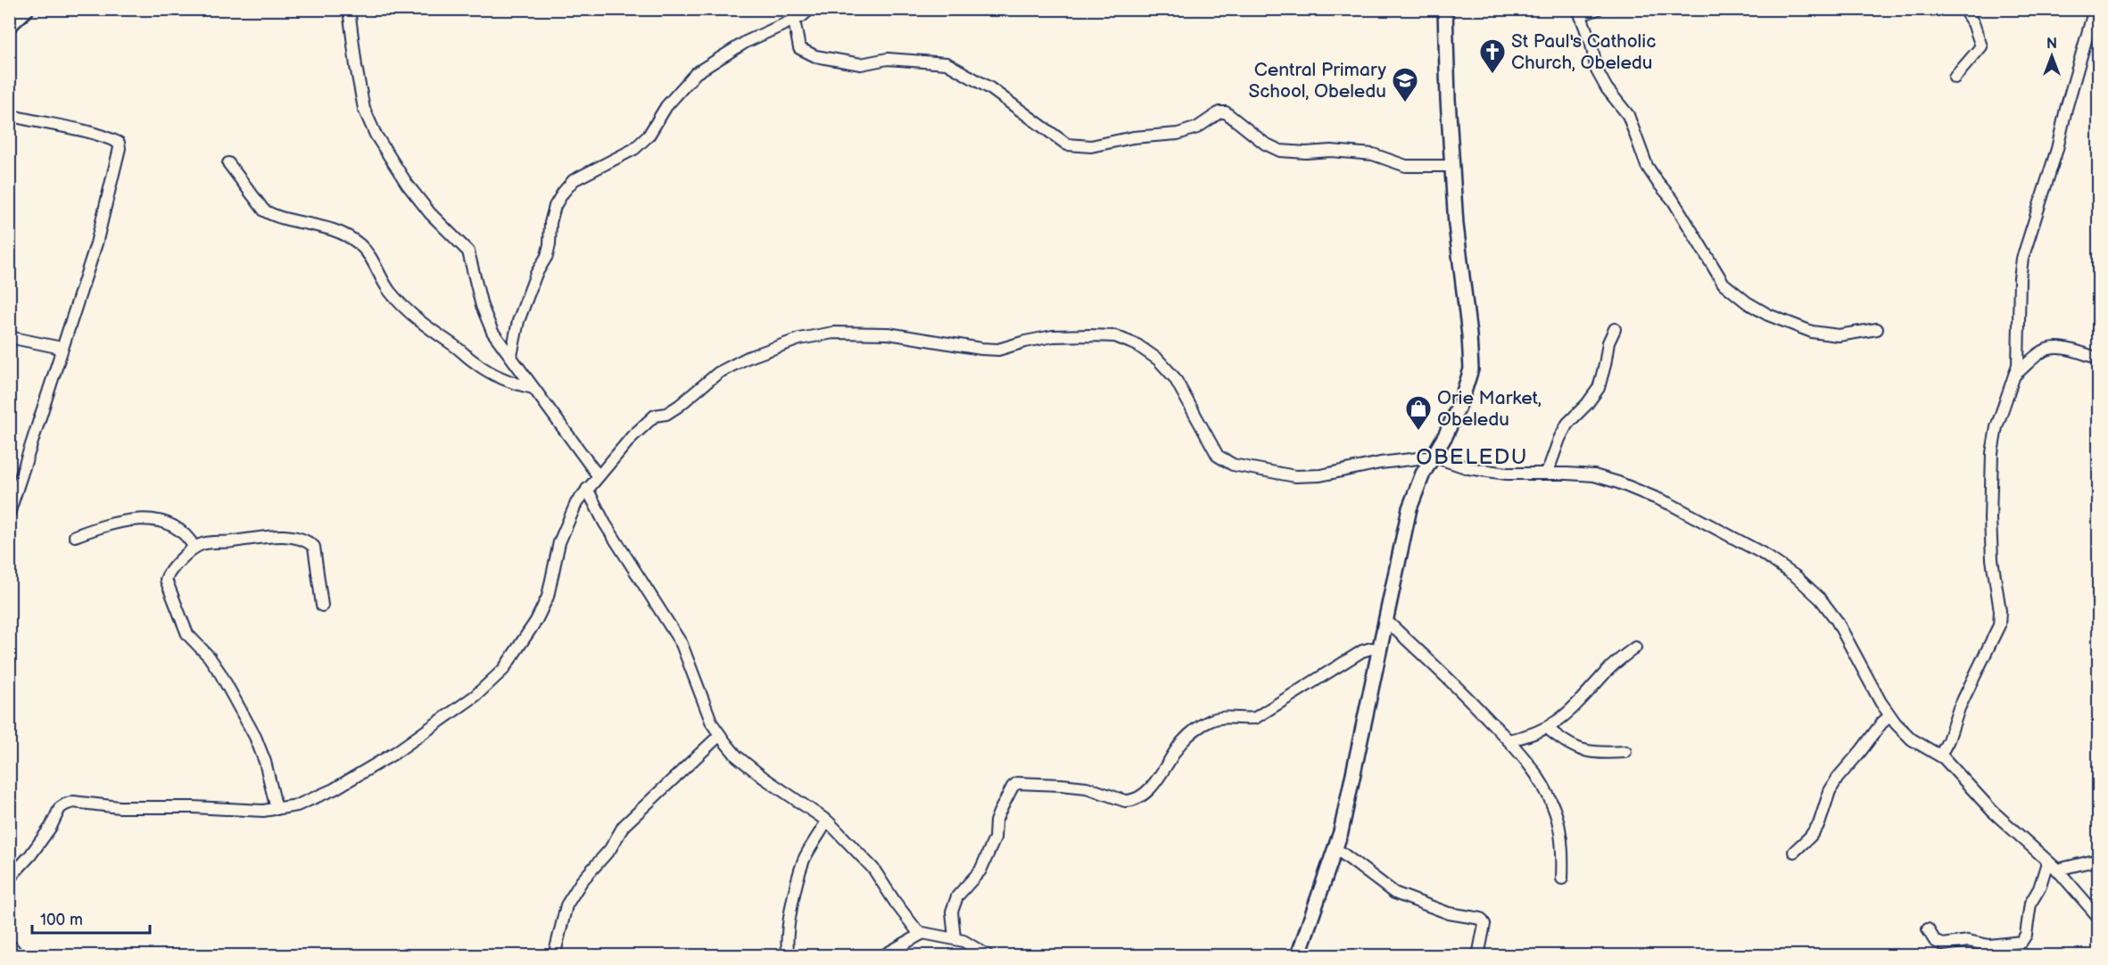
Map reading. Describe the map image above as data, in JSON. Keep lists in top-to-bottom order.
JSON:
{
  "districts": ["OBELEDU"],
  "places": {
    "church": ["St Paul's Catholic Church, Obeledu"],
    "school or university": ["Central Primary School, Obeledu"],
    "shop": ["Orie Market, Obeledu"]
  },
  "scale_bar": "100 m",
  "north": "top"
}
